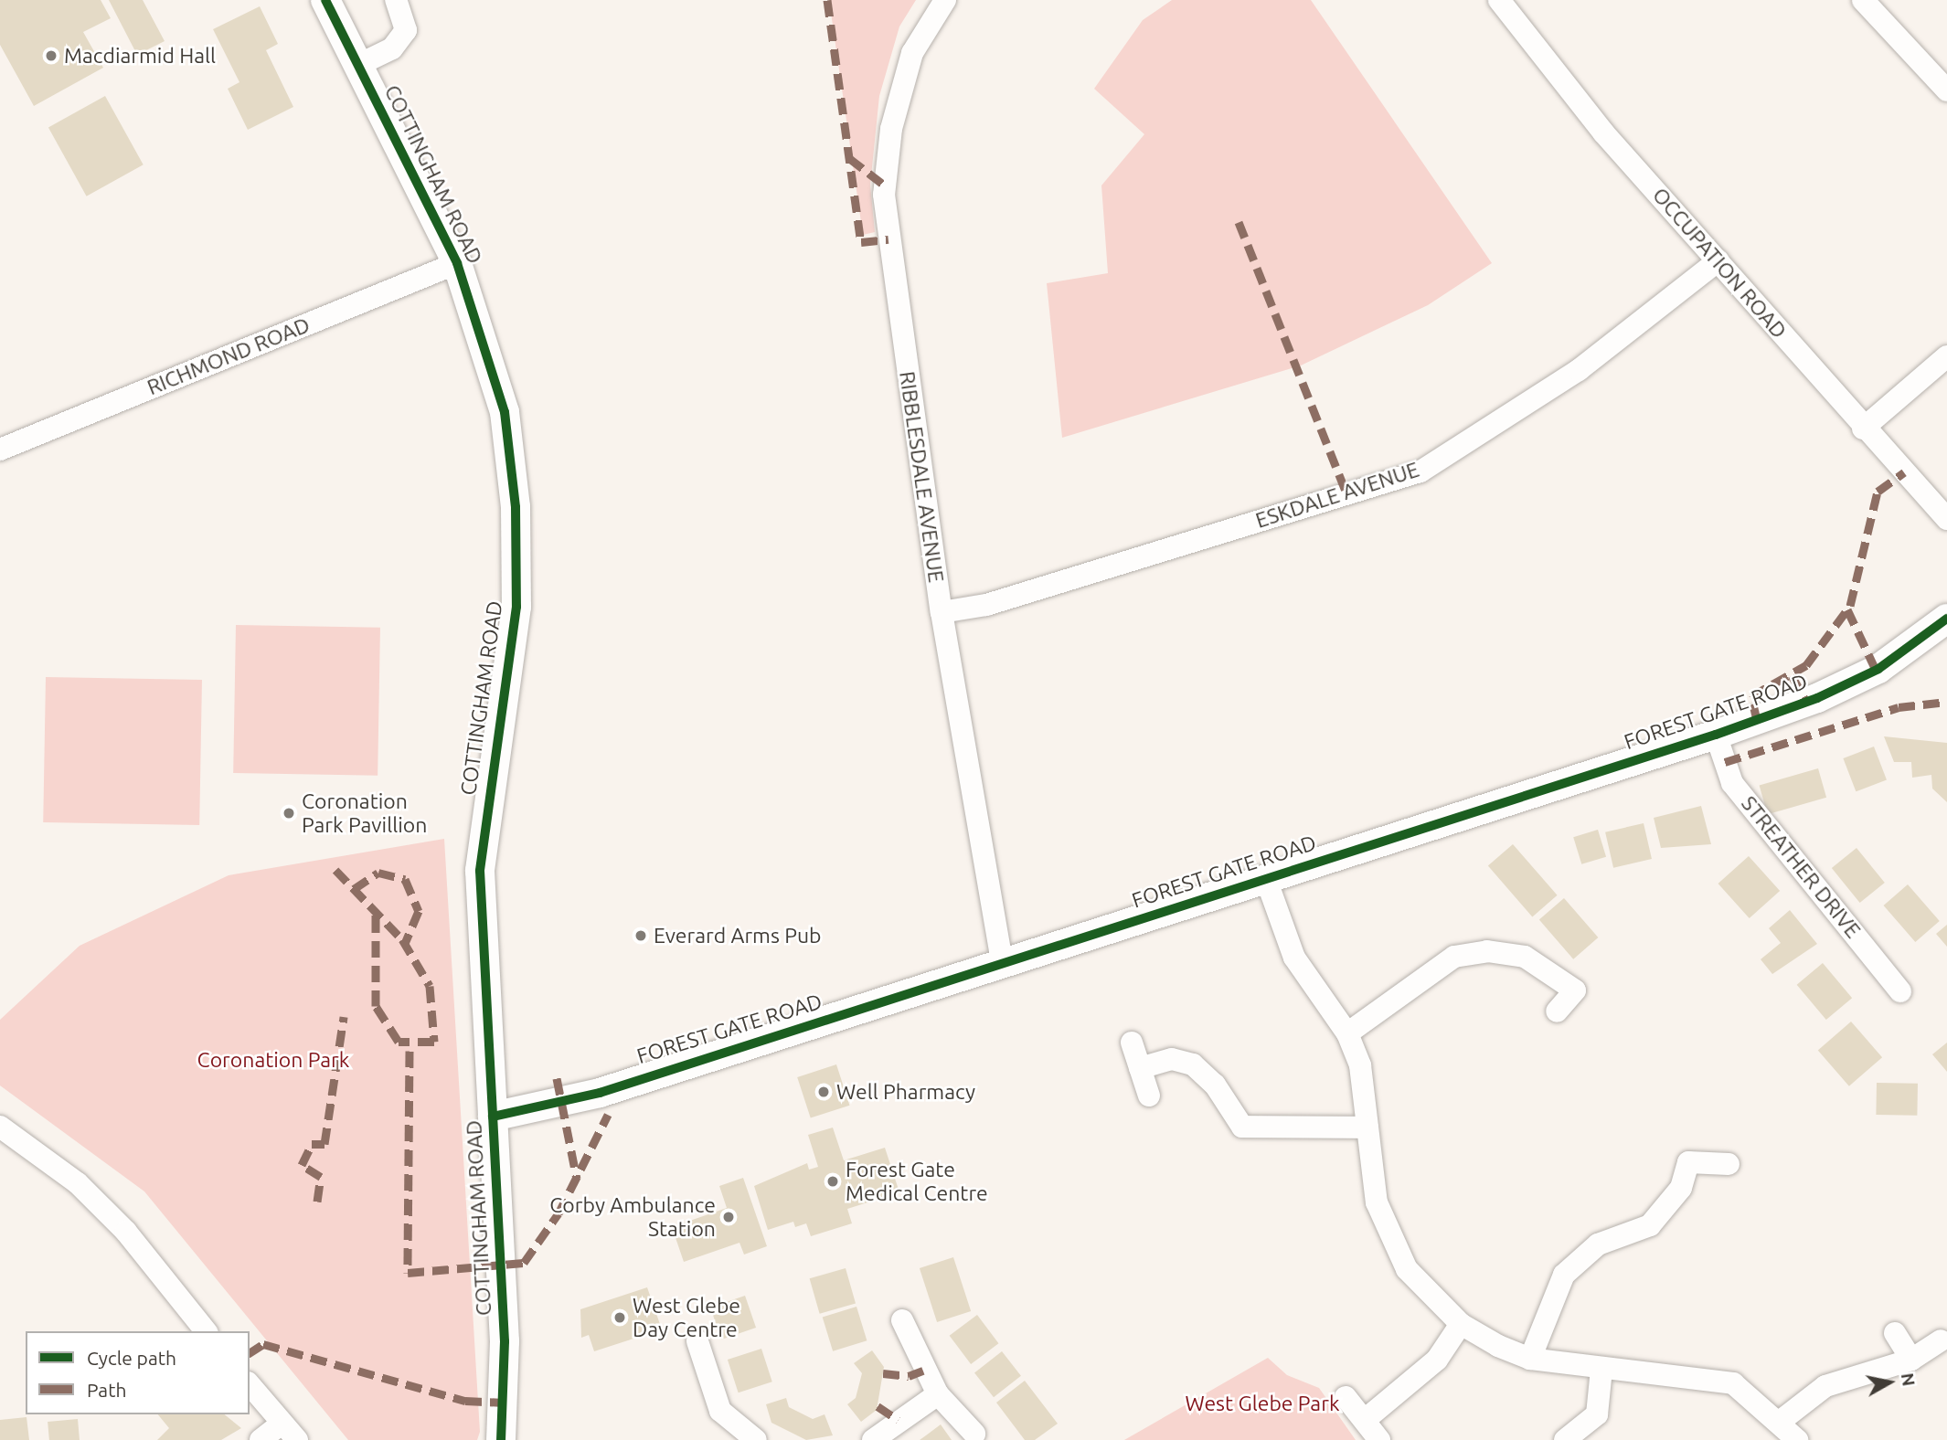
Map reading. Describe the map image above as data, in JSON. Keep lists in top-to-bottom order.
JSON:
{
  "streets": {
    "street": [
      "COTTINGHAM ROAD",
      "OCCUPATION ROAD",
      "RICHMOND ROAD",
      "RIBBLESDALE AVENUE",
      "ESKDALE AVENUE",
      "FOREST GATE ROAD",
      "STREATHER DRIVE"
    ]
  },
  "crossings": [
    ["COTTINGHAM ROAD", "RICHMOND ROAD"],
    ["COTTINGHAM ROAD", "FOREST GATE ROAD"],
    ["OCCUPATION ROAD", "ESKDALE AVENUE"],
    ["RIBBLESDALE AVENUE", "ESKDALE AVENUE"],
    ["RIBBLESDALE AVENUE", "FOREST GATE ROAD"],
    ["FOREST GATE ROAD", "STREATHER DRIVE"]
  ],
  "parks": ["Coronation Park", "West Glebe Park"],
  "places": [
    "Macdiarmid Hall",
    "Coronation Park Pavillion",
    "Everard Arms Pub",
    "Well Pharmacy",
    "Forest Gate Medical Centre",
    "Corby Ambulance Station",
    "West Glebe Day Centre"
  ],
  "legend": ["Cycle path", "Path"],
  "north": "right"
}
